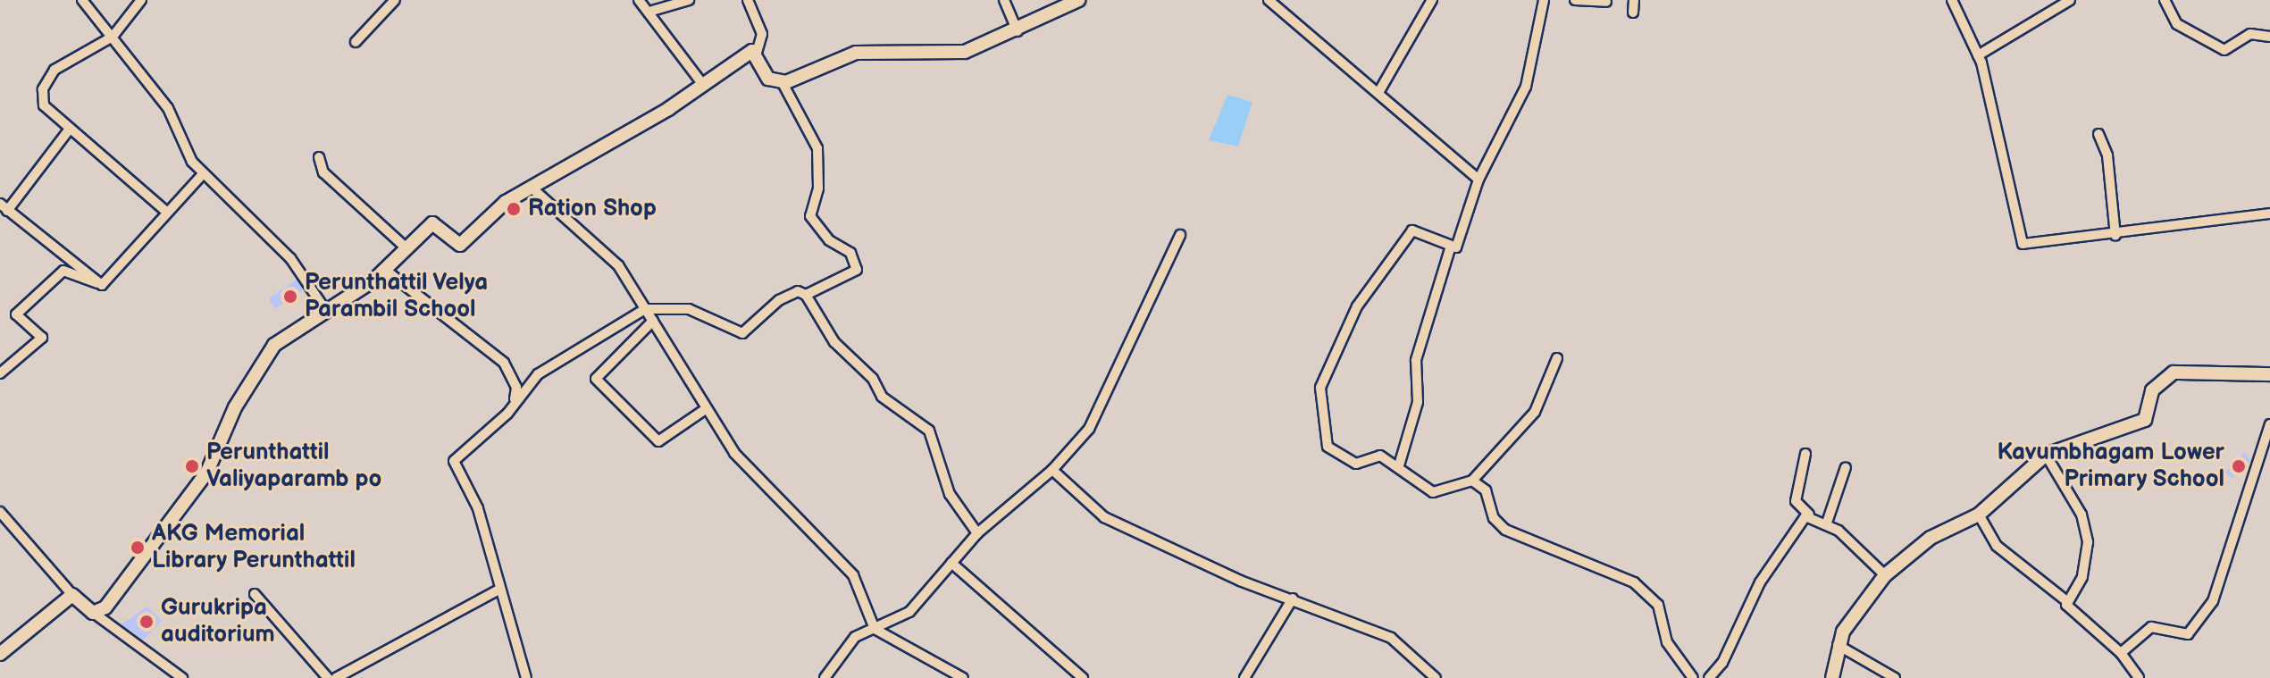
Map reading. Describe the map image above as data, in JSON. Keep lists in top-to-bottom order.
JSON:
{
  "places": [
    "Ration Shop",
    "Perunthattil Velya Parambil School",
    "Perunthattil Valiyaparamb po",
    "Kavumbhagam Lower Primary School",
    "AKG Memorial Library Perunthattil",
    "Gurukripa auditorium"
  ]
}
